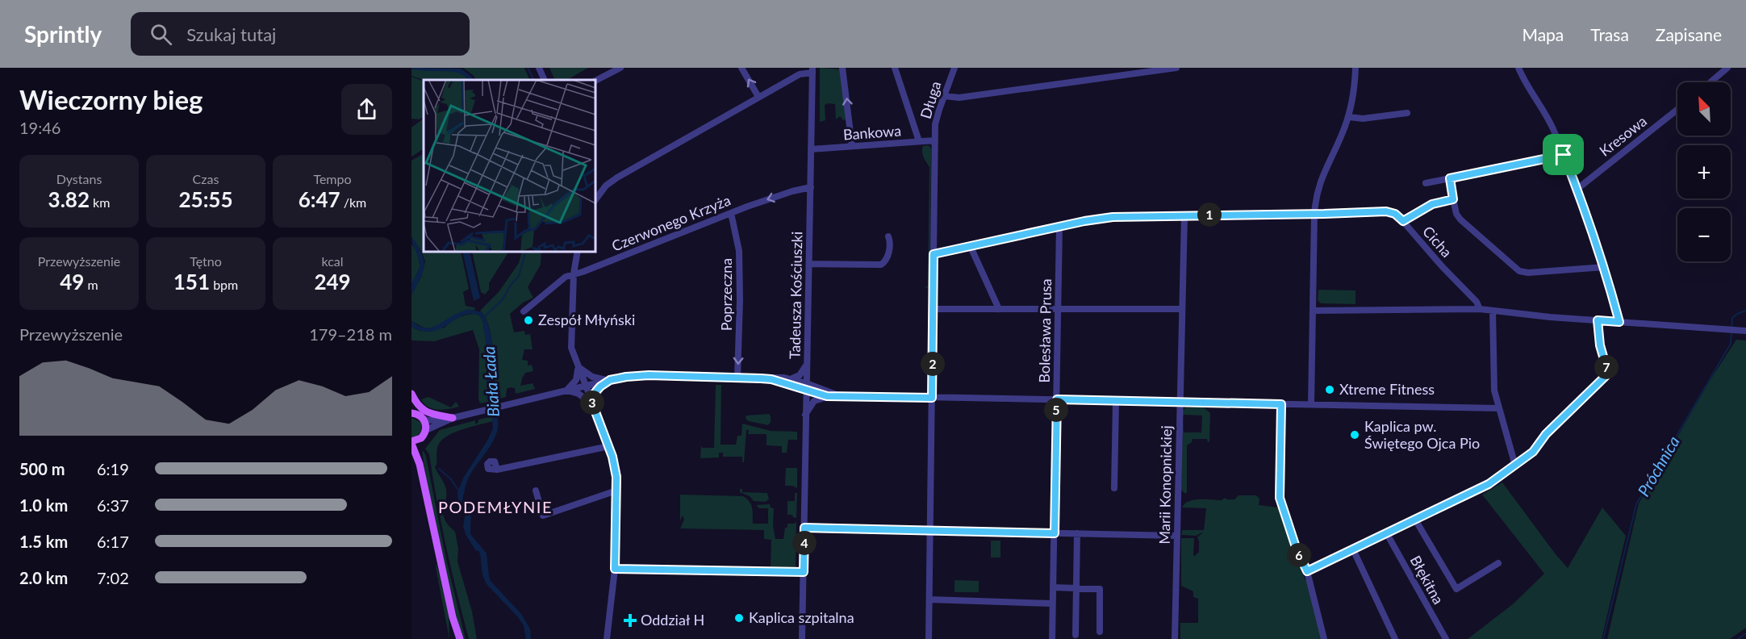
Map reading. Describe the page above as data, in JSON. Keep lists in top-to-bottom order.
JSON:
{
  "streets": {
    "street": [
      "Długa",
      "Bankowa",
      "Kresowa",
      "Czerwonego Krzyża",
      "Cicha",
      "Poprzeczna",
      "Tadeusza Kościuszki",
      "Bolesława Prusa",
      "Marii Konopnickiej",
      "Błękitna"
    ]
  },
  "crossings": [
    ["Długa", "Bankowa"],
    ["Długa", "Cicha"],
    ["Bankowa", "Tadeusza Kościuszki"],
    ["Czerwonego Krzyża", "Poprzeczna"],
    ["Czerwonego Krzyża", "Tadeusza Kościuszki"],
    ["Cicha", "Bolesława Prusa"],
    ["Cicha", "Marii Konopnickiej"]
  ],
  "one_way": ["Poprzeczna"],
  "districts": ["PODEMŁYNIE"],
  "water": ["Biała Łada", "Próchnica"],
  "places": {
    "other": [
      "Zespół Młyński",
      "Xtreme Fitness",
      "Kaplica pw. Świętego Ojca Pio",
      "Kaplica szpitalna"
    ],
    "health": ["Oddział H"]
  },
  "north": "top left",
  "page": {
    "header": "Sprintly",
    "search": "Szukaj tutaj",
    "nav": ["Mapa", "Trasa", "Zapisane"],
    "heading": ["Wieczorny bieg", "19:46"],
    "map_buttons": ["+", "−"],
    "stats": [
      ["Dystans", "3.82 km"],
      ["Czas", "25:55"],
      ["Tempo", "6:47 /km"],
      ["Przewyższenie", "49 m"],
      ["Tętno", "151 bpm"],
      ["kcal", "249"]
    ],
    "pins": [
      "1",
      "2",
      "7",
      "3",
      "5",
      "4",
      "6"
    ],
    "chart": ["Przewyższenie", "179–218 m"],
    "list": [
      {
        "name": "500 m",
        "note": "6:19"
      },
      {
        "name": "1.0 km",
        "note": "6:37"
      },
      {
        "name": "1.5 km",
        "note": "6:17"
      },
      {
        "name": "2.0 km",
        "note": "7:02"
      }
    ]
  }
}
